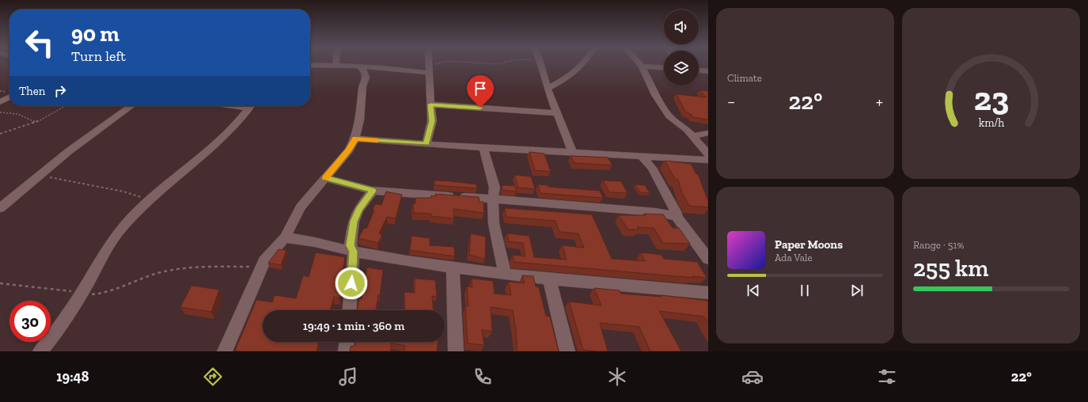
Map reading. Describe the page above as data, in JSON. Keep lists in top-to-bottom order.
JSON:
{
  "page": {
    "tile": [
      "Climate",
      ["Range · 51%", "255 km"]
    ],
    "turn": ["90 m", "Turn left"],
    "then": "Then",
    "heat": ["−", "22°", "+"],
    "song": ["Paper Moons", "Ada Vale"],
    "limit": "30",
    "trip": "19:49 · 1 min · 360 m",
    "tabs": ["19:48", "22°"],
    "gauge": ["23", "km/h"]
  }
}
